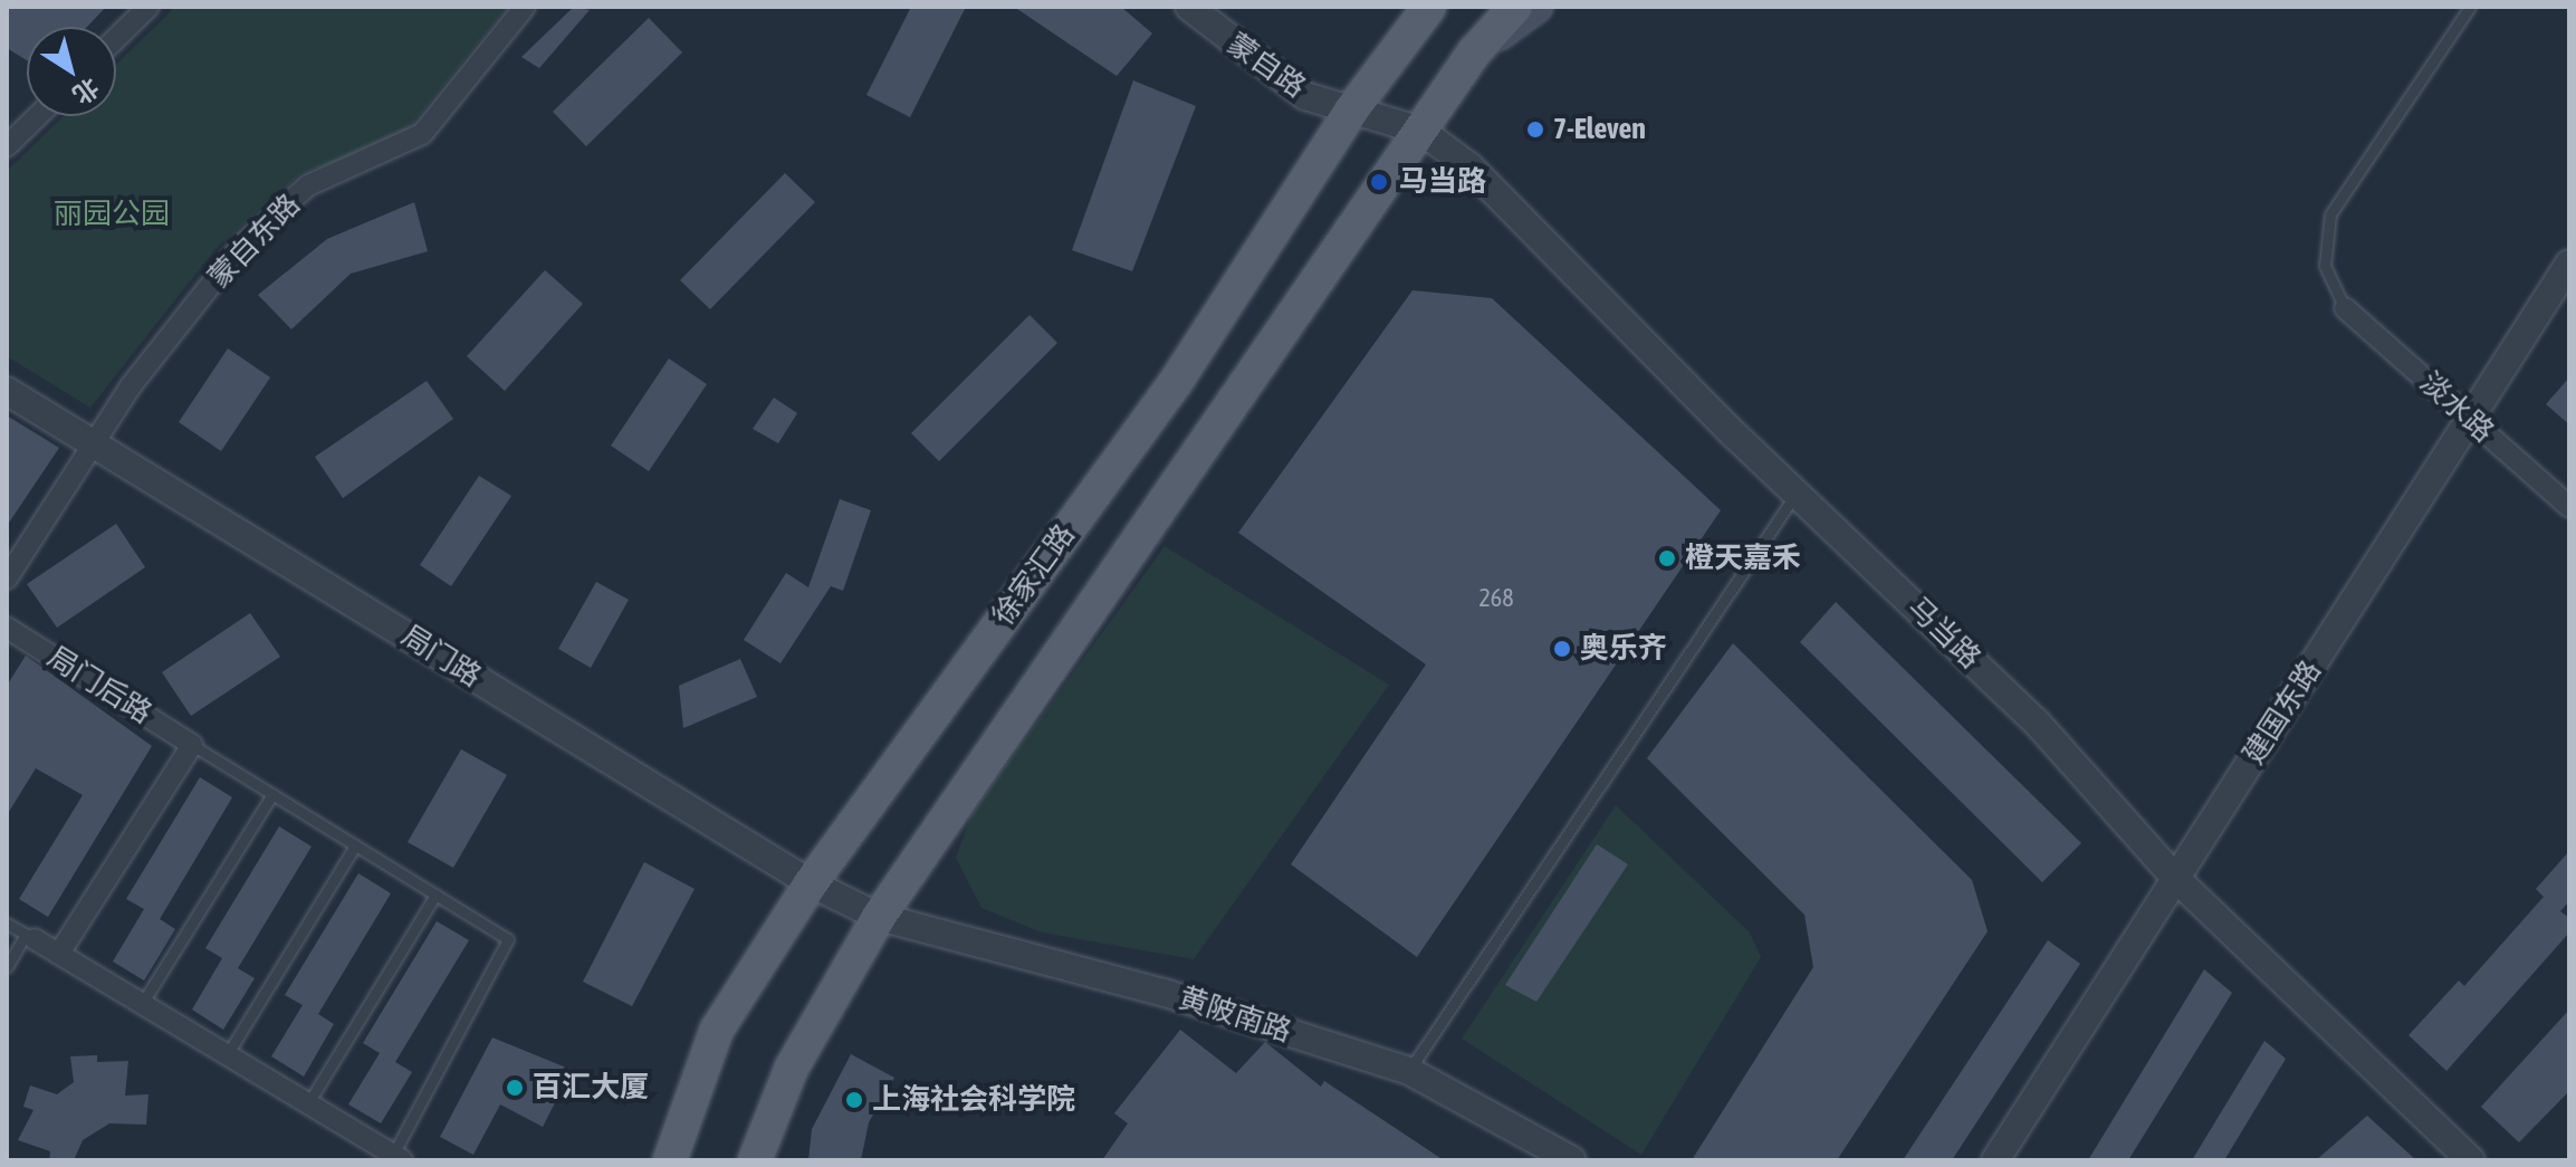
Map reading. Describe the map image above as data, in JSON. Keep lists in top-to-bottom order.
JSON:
{
  "streets": {
    "main road": ["徐家汇路"],
    "street": [
      "蒙自路",
      "蒙自东路",
      "淡水路",
      "马当路",
      "局门路",
      "局门后路",
      "建国东路",
      "黄陂南路"
    ]
  },
  "crossings": [
    ["蒙自路", "徐家汇路"],
    ["蒙自路", "马当路"],
    ["蒙自东路", "局门路"],
    ["淡水路", "建国东路"],
    ["徐家汇路", "马当路"],
    ["徐家汇路", "局门路"],
    ["马当路", "建国东路"],
    ["局门路", "黄陂南路"]
  ],
  "parks": ["丽园公园"],
  "places": [
    "7-Eleven",
    "马当路",
    "橙天嘉禾",
    "奥乐齐",
    "百汇大厦",
    "上海社会科学院"
  ],
  "house_numbers": ["268"],
  "north": "bottom right"
}
